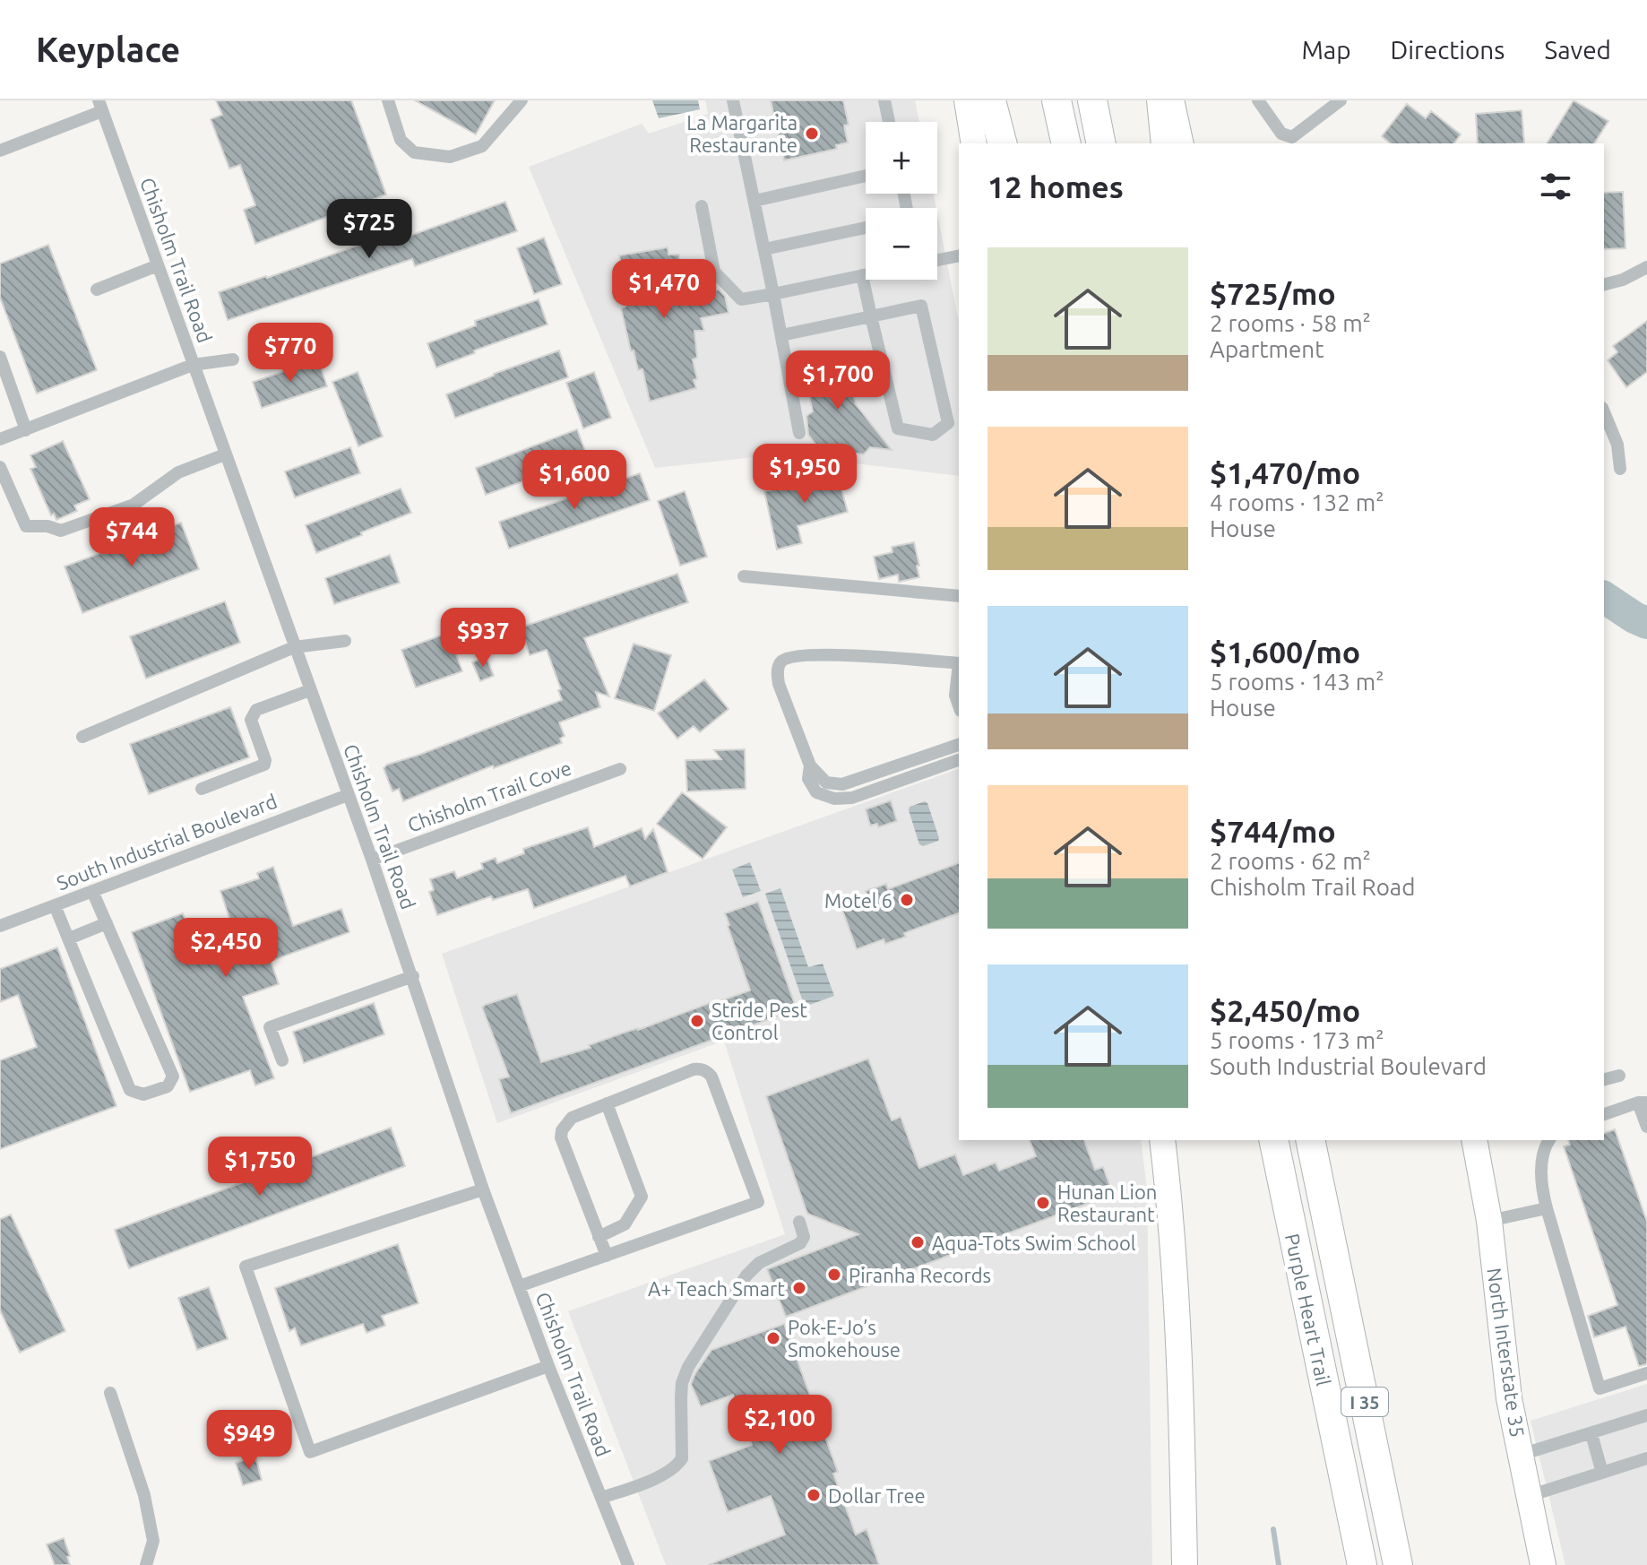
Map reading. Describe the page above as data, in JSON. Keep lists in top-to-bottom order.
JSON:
{
  "streets": {
    "highway": ["Purple Heart Trail", "I 35"],
    "main road": ["North Interstate 35"],
    "street": ["Chisholm Trail Road", "Chisholm Trail Cove", "South Industrial Boulevard"]
  },
  "crossings": [
    ["Chisholm Trail Road", "Chisholm Trail Cove"],
    ["Chisholm Trail Road", "South Industrial Boulevard"]
  ],
  "places": [
    "La Margarita Restaurante",
    "Motel 6",
    "Stride Pest Control",
    "Hunan Lion Restaurant",
    "Aqua-Tots Swim School",
    "Piranha Records",
    "A+ Teach Smart",
    "Pok-E-Jo’s Smokehouse",
    "Dollar Tree"
  ],
  "page": {
    "header": "Keyplace",
    "nav": ["Map", "Directions", "Saved"],
    "map_buttons": ["+", "−"],
    "heading": "12 homes",
    "price": [
      "$725",
      "$1,470",
      "$770",
      "$1,700",
      "$1,950",
      "$1,600",
      "$744",
      "$937",
      "$2,450",
      "$1,750",
      "$2,100",
      "$949"
    ],
    "list": [
      {
        "name": "$725/mo",
        "note": "2 rooms · 58 m² · Apartment"
      },
      {
        "name": "$1,470/mo",
        "note": "4 rooms · 132 m² · House"
      },
      {
        "name": "$1,600/mo",
        "note": "5 rooms · 143 m² · House"
      },
      {
        "name": "$744/mo",
        "note": "2 rooms · 62 m² · Chisholm Trail Road"
      },
      {
        "name": "$2,450/mo",
        "note": "5 rooms · 173 m² · South Industrial Boulevard"
      }
    ]
  }
}
